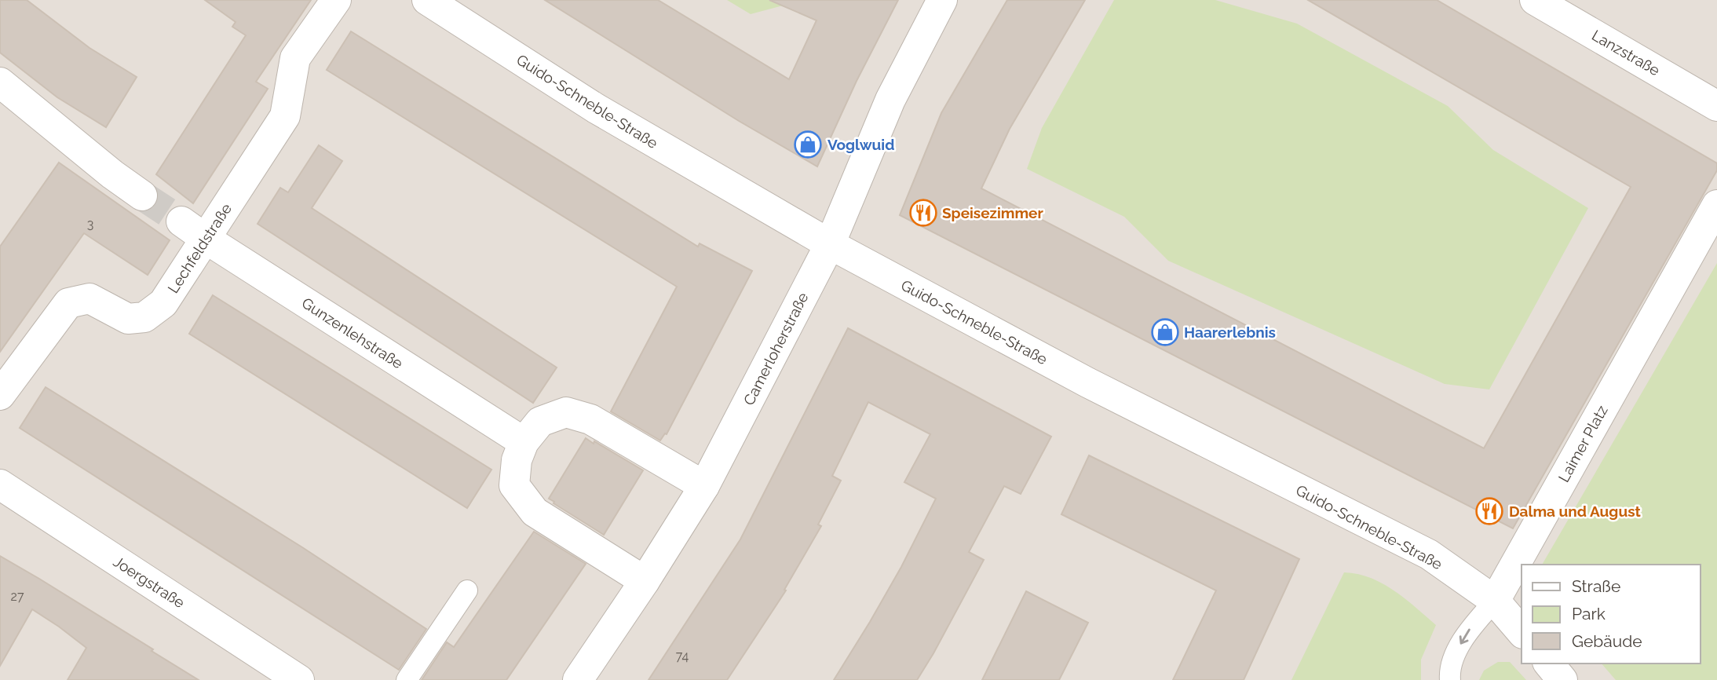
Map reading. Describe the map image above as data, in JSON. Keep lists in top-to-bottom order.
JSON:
{
  "streets": {
    "street": [
      "Lanzstraße",
      "Guido-Schneble-Straße",
      "Lechfeldstraße",
      "Gunzenlehstraße",
      "Camerloherstraße",
      "Laimer Platz",
      "Joergstraße"
    ]
  },
  "crossings": [
    ["Guido-Schneble-Straße", "Camerloherstraße"],
    ["Guido-Schneble-Straße", "Laimer Platz"],
    ["Lechfeldstraße", "Gunzenlehstraße"]
  ],
  "places": {
    "shop": ["Voglwuid", "Haarerlebnis"],
    "restaurant": ["Speisezimmer", "Dalma und August"]
  },
  "house_numbers": ["3", "27", "74"],
  "legend": ["Straße", "Park", "Gebäude"]
}
